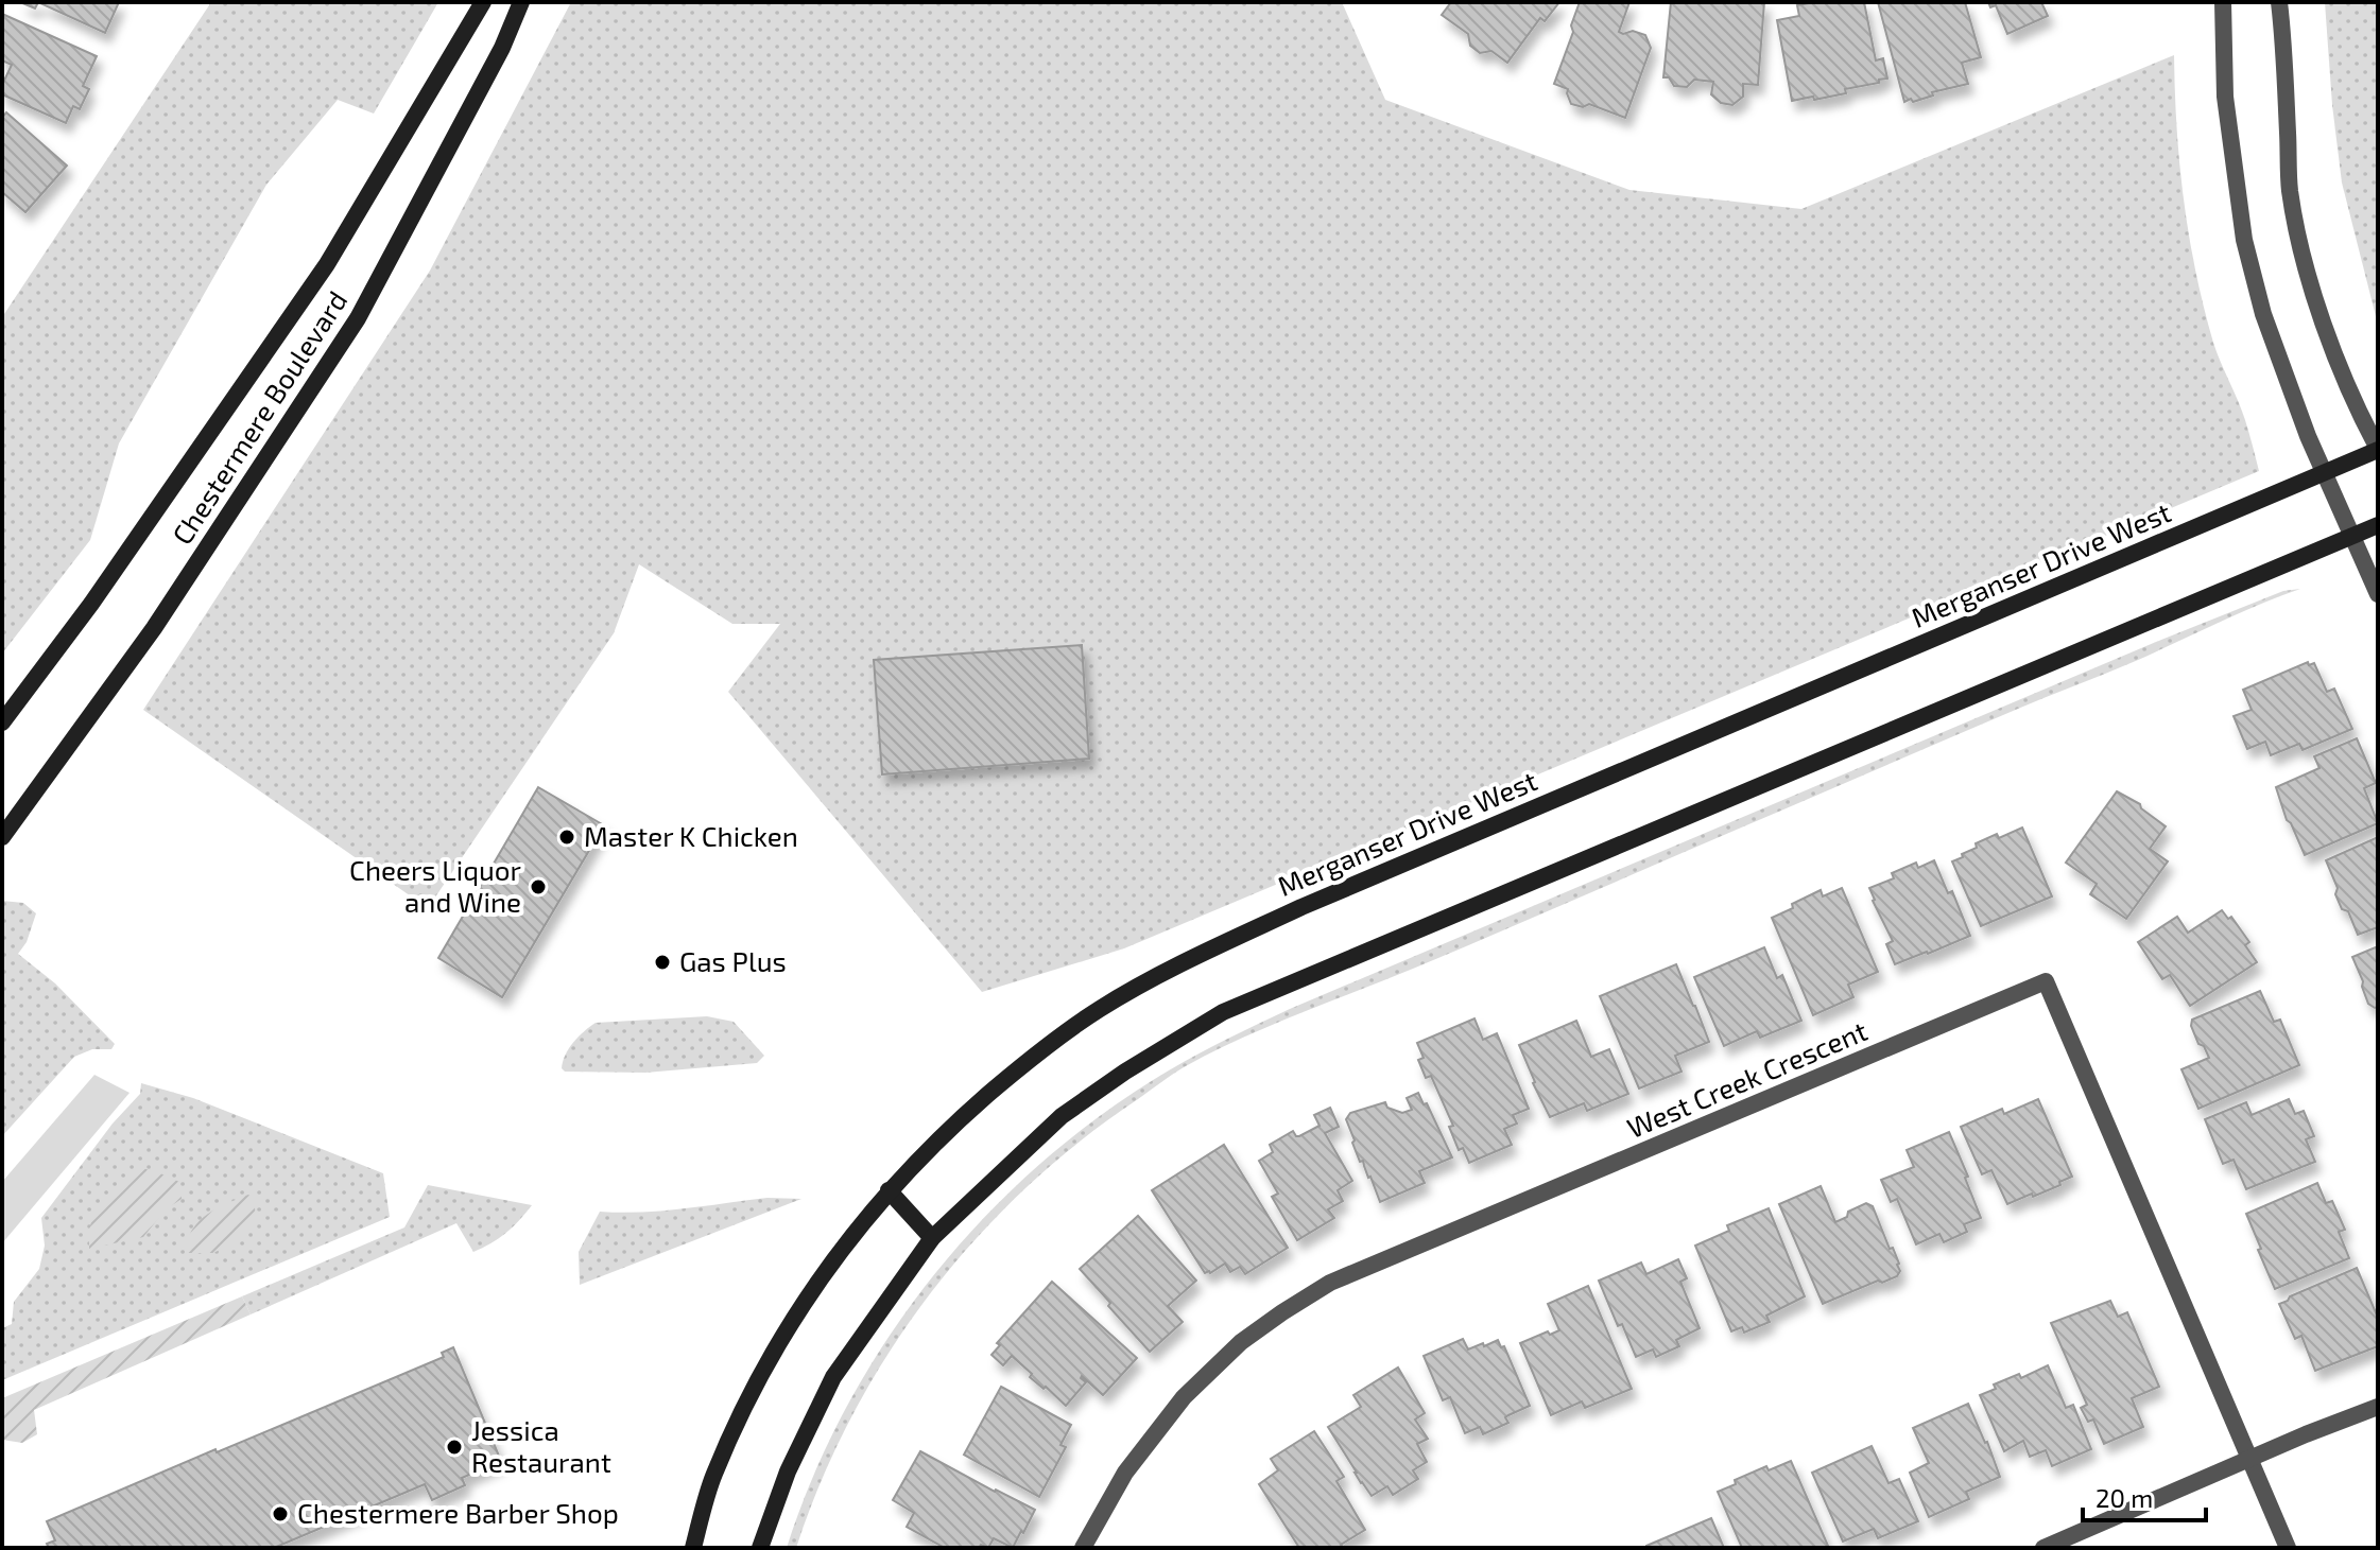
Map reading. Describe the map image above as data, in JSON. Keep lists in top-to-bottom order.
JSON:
{
  "streets": {
    "street": ["Chestermere Boulevard", "Merganser Drive West", "West Creek Crescent"]
  },
  "places": [
    "Master K Chicken",
    "Cheers Liquor and Wine",
    "Gas Plus",
    "Jessica Restaurant",
    "Chestermere Barber Shop"
  ],
  "scale_bar": "20 m"
}
